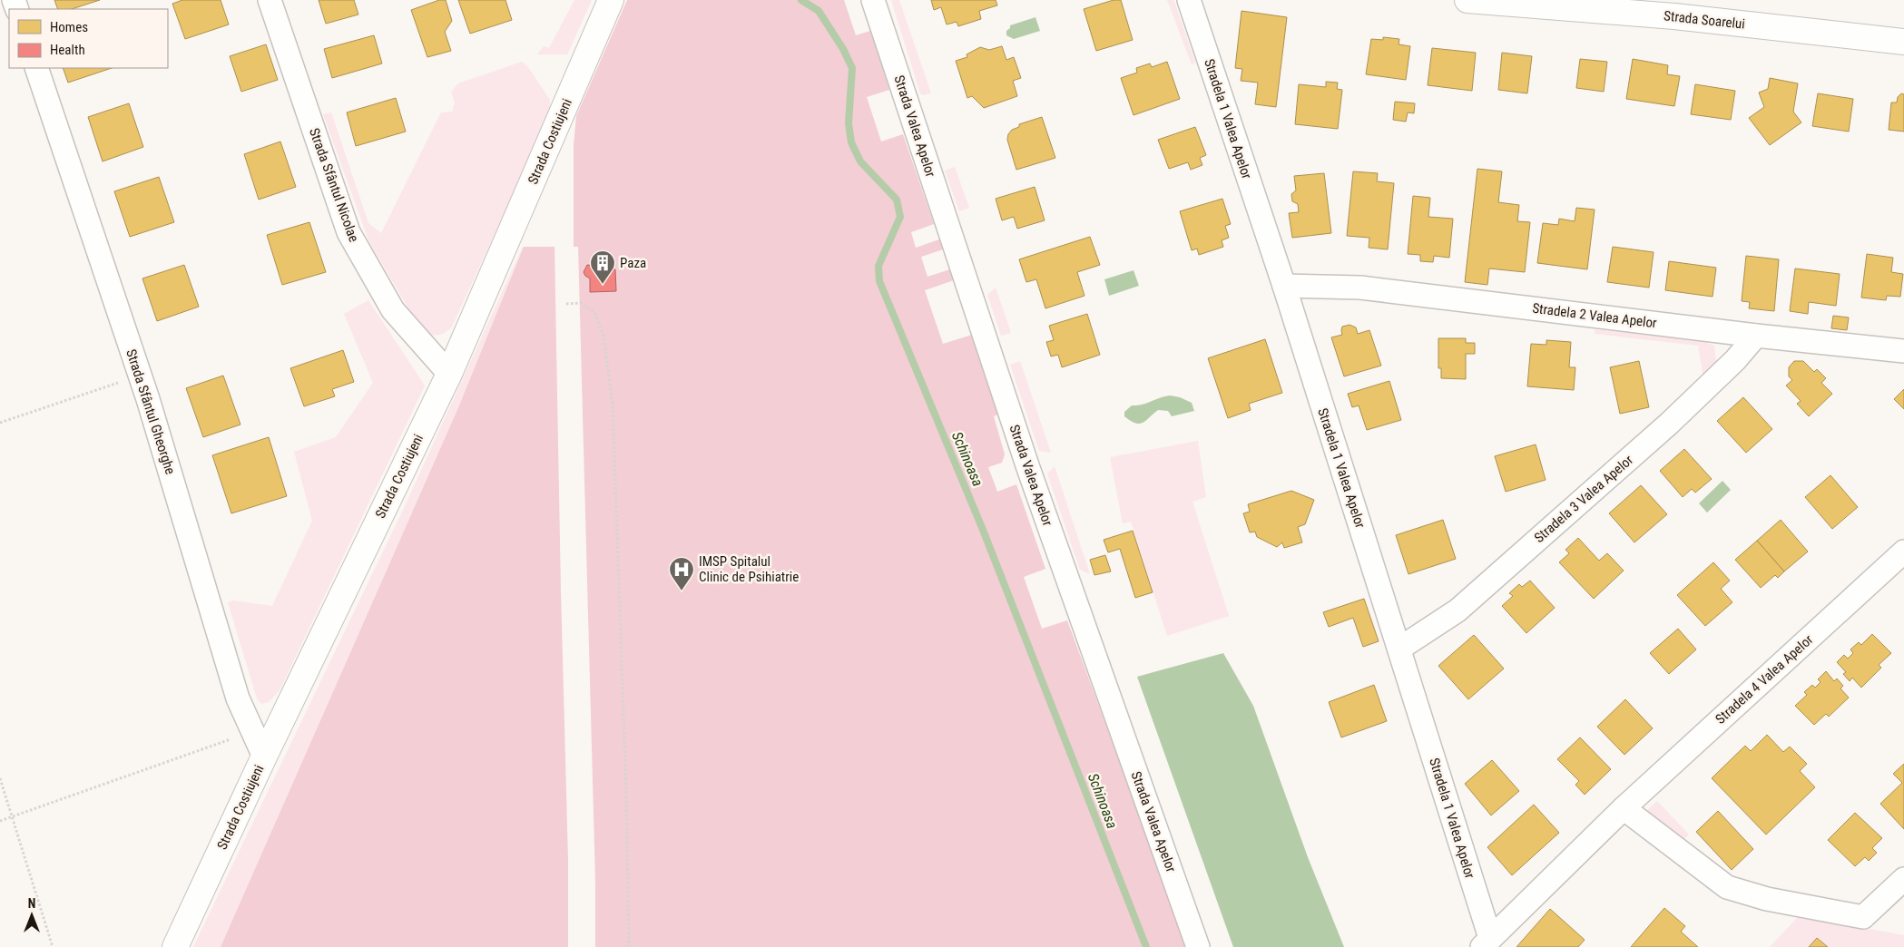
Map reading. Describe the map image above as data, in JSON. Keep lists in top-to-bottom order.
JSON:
{
  "streets": {
    "street": [
      "Strada Soarelui",
      "Stradela 1 Valea Apelor",
      "Strada Valea Apelor",
      "Strada Costiujeni",
      "Strada Sfântul Nicolae",
      "Stradela 2 Valea Apelor",
      "Strada Sfântul Gheorghe",
      "Stradela 3 Valea Apelor",
      "Stradela 4 Valea Apelor"
    ]
  },
  "crossings": [
    ["Stradela 1 Valea Apelor", "Stradela 2 Valea Apelor"],
    ["Stradela 1 Valea Apelor", "Stradela 3 Valea Apelor"],
    ["Stradela 1 Valea Apelor", "Stradela 4 Valea Apelor"],
    ["Strada Costiujeni", "Strada Sfântul Nicolae"],
    ["Strada Costiujeni", "Strada Sfântul Gheorghe"],
    ["Stradela 2 Valea Apelor", "Stradela 3 Valea Apelor"]
  ],
  "water": ["Schinoasa"],
  "places": {
    "building": ["Paza"],
    "hospital": ["IMSP Spitalul Clinic de Psihiatrie"]
  },
  "legend": ["Homes", "Health"],
  "north": "top"
}
